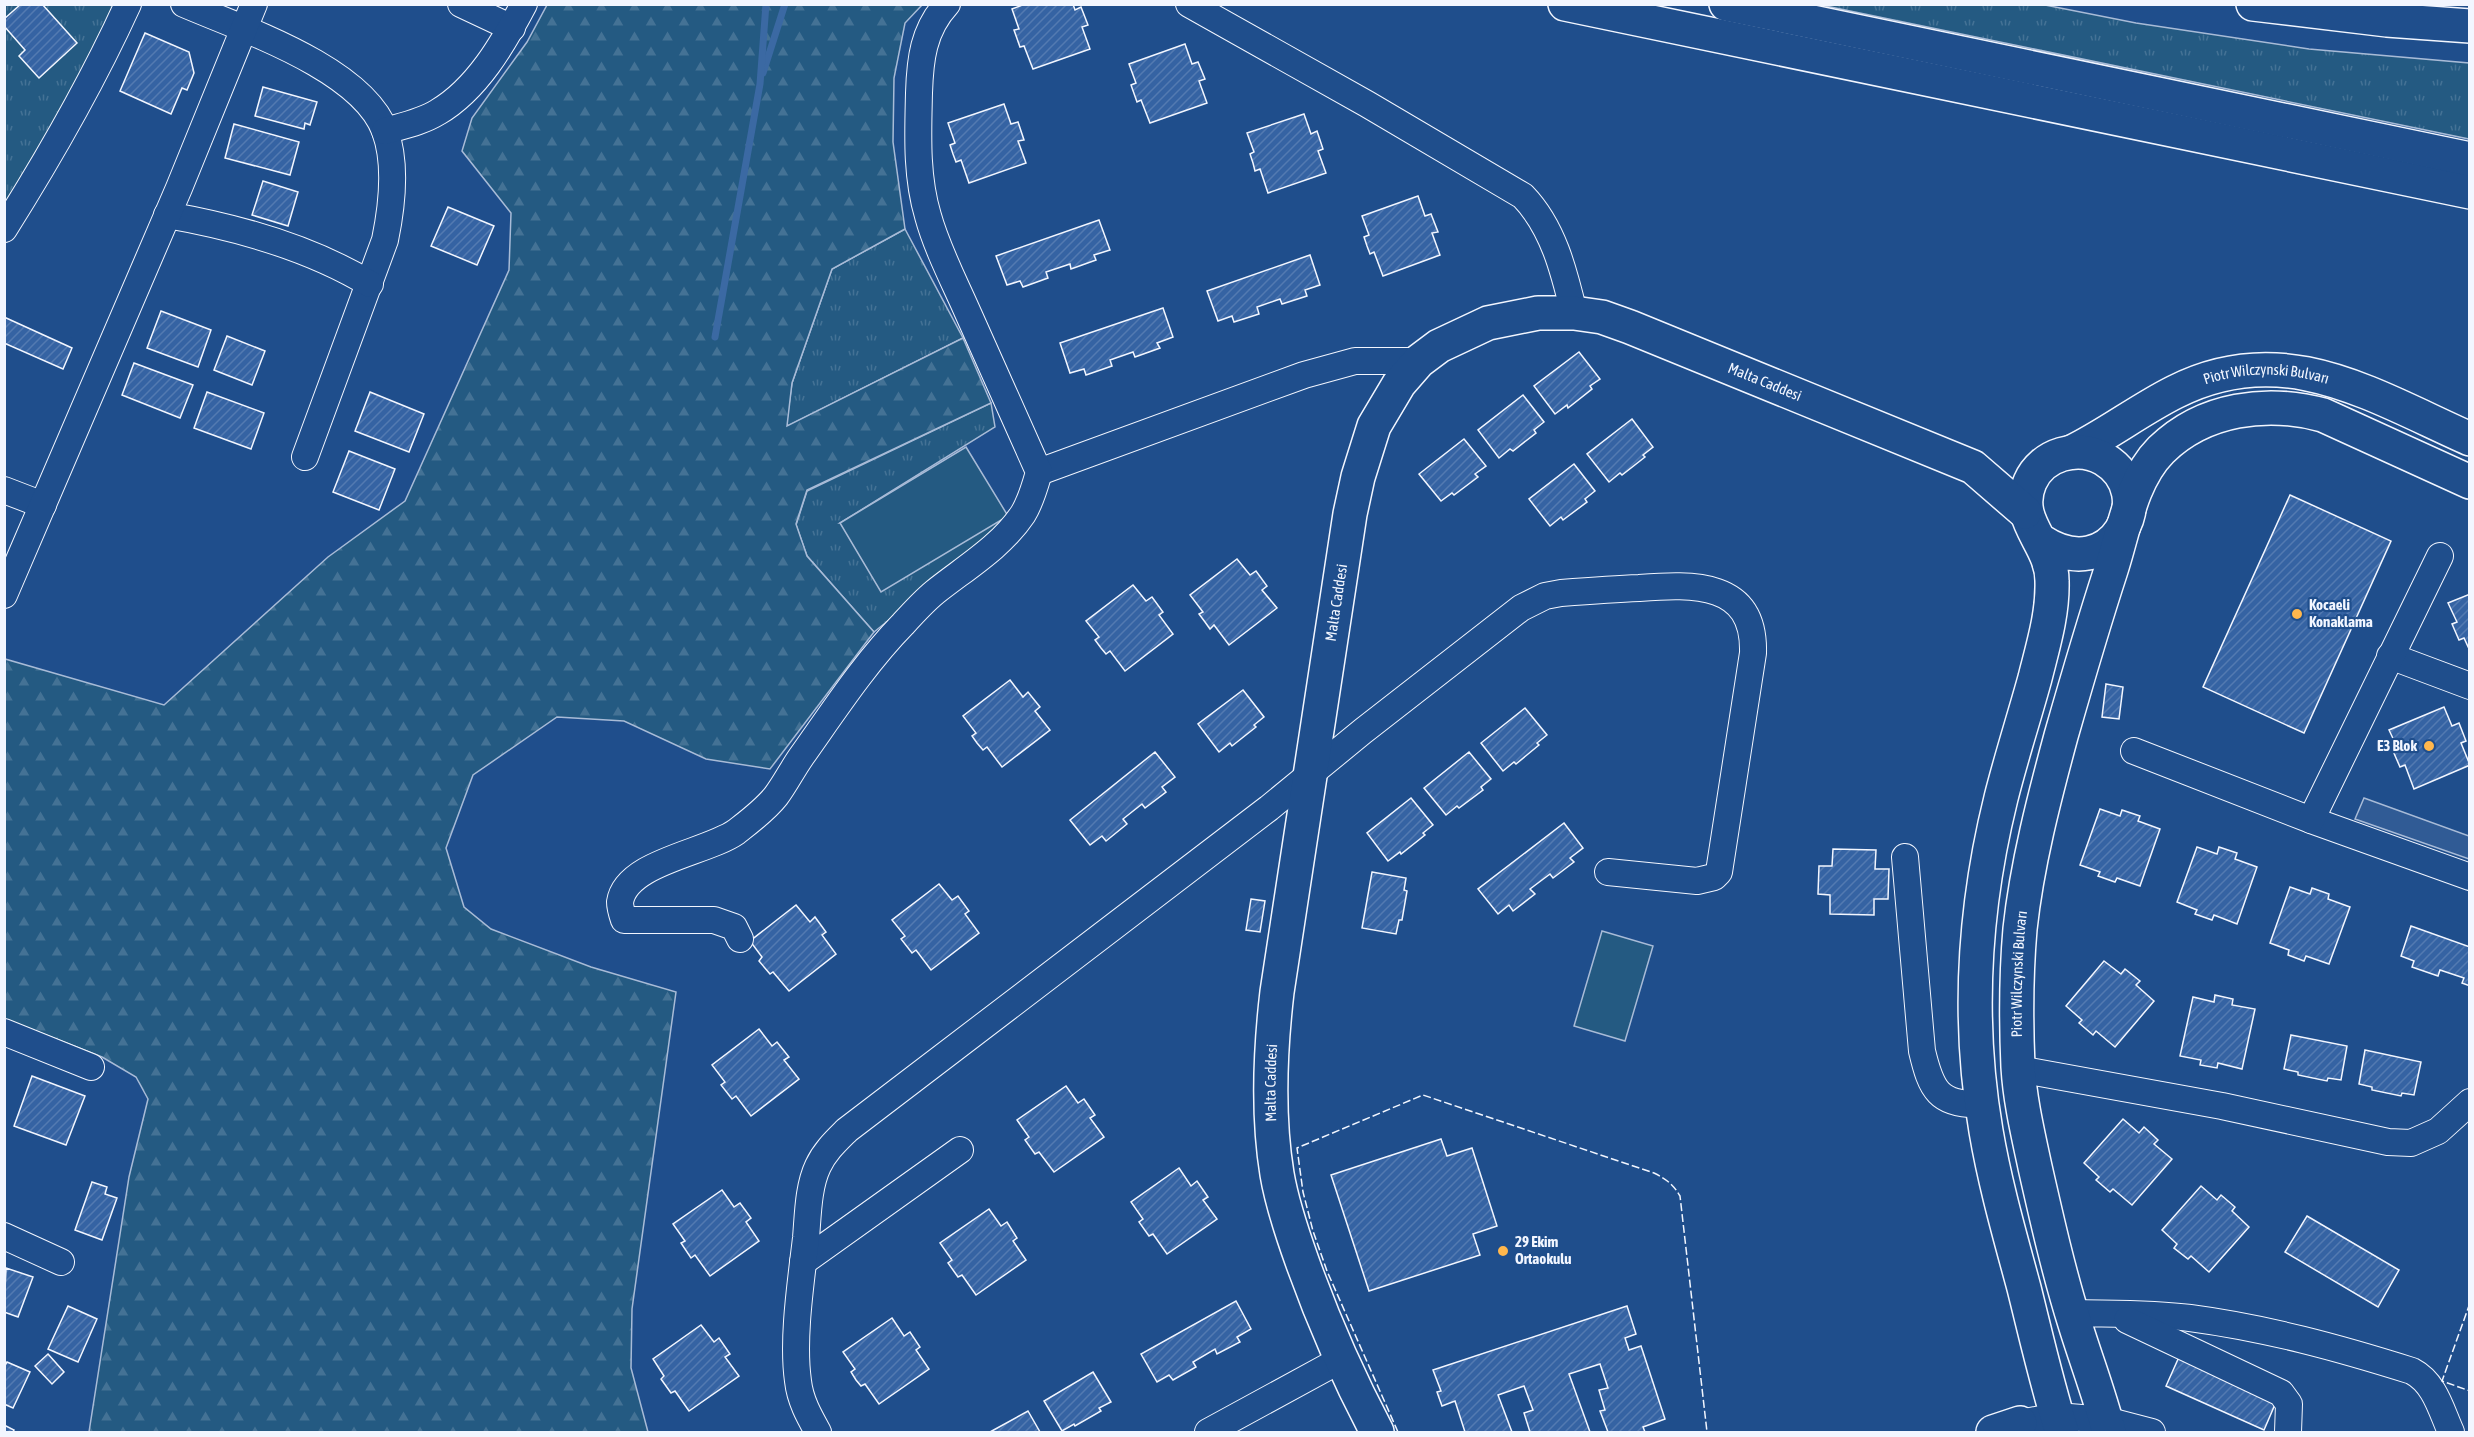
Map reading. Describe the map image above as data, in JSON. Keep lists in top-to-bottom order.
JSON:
{
  "streets": {
    "main road": ["Piotr Wilczynski Bulvarı", "Malta Caddesi"]
  },
  "crossings": [
    ["Piotr Wilczynski Bulvarı", "Malta Caddesi"]
  ],
  "places": ["Kocaeli Konaklama", "E3 Blok", "29 Ekim Ortaokulu"]
}
